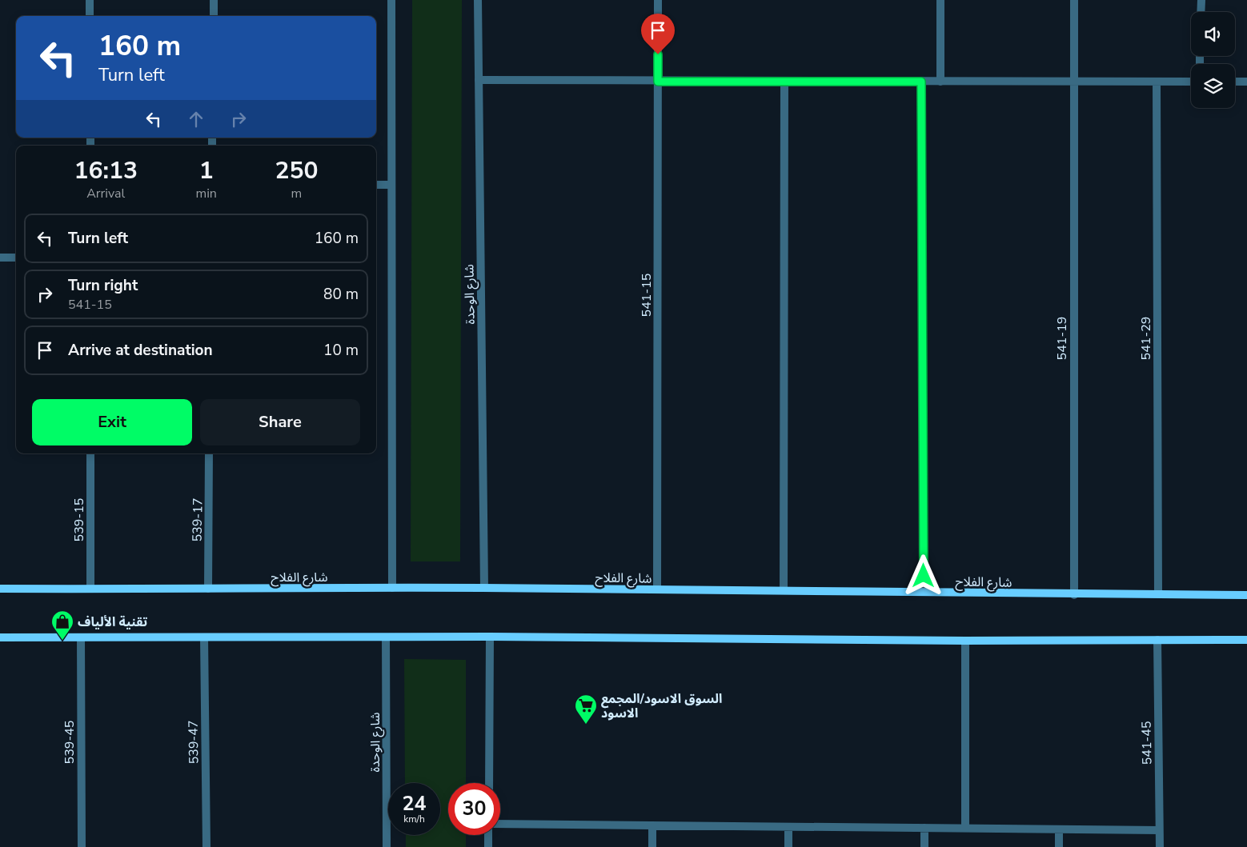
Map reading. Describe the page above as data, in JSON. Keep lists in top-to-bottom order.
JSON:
{
  "streets": {
    "main road": ["شارع الفلاح"],
    "street": [
      "شارع الوحدة",
      "541-15",
      "541-19",
      "541-29",
      "539-15",
      "539-17",
      "539-45",
      "539-47",
      "541-45"
    ]
  },
  "crossings": [
    ["شارع الوحدة", "شارع الفلاح"],
    ["541-15", "شارع الفلاح"],
    ["541-19", "شارع الفلاح"],
    ["541-29", "شارع الفلاح"],
    ["539-15", "شارع الفلاح"],
    ["539-17", "شارع الفلاح"]
  ],
  "places": {
    "shop": ["تقنية الألياف"],
    "supermarket": ["السوق الاسود/المجمع الاسود"]
  },
  "page": {
    "turn": ["160 m", "Turn left"],
    "eta": [
      "16:13",
      "Arrival",
      "1",
      "min",
      "250",
      "m"
    ],
    "list": [
      {
        "name": "Turn left",
        "value": "160 m"
      },
      {
        "name": "Turn right",
        "note": "541-15",
        "value": "80 m"
      },
      {
        "name": "Arrive at destination",
        "value": "10 m"
      }
    ],
    "buttons": ["Exit", "Share"],
    "speed": "24 km/h",
    "limit": "30"
  }
}
